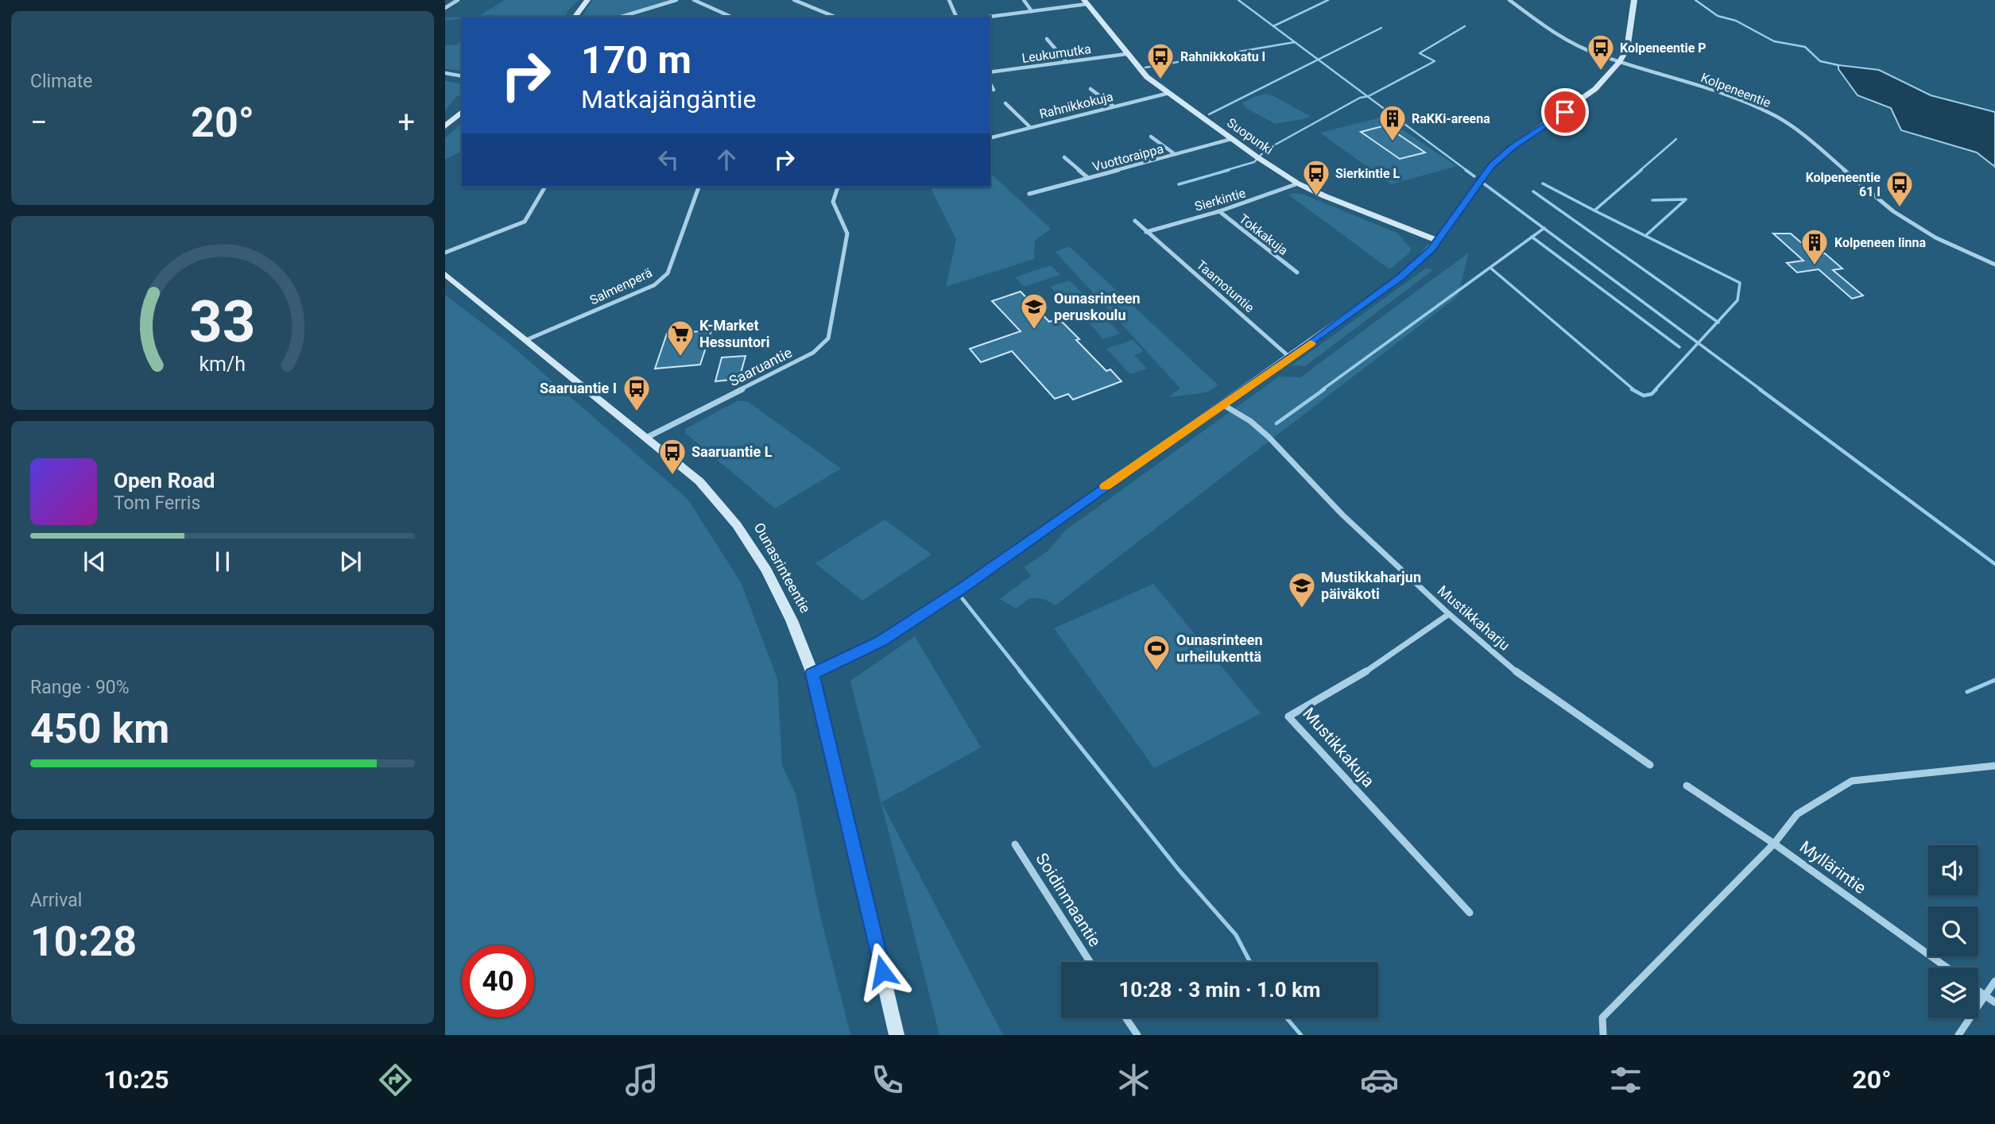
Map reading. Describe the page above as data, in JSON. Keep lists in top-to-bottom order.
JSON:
{
  "streets": {
    "street": [
      "Leukumutka",
      "Kolpeneentie",
      "Rahnikkokuja",
      "Suopunki",
      "Vuottoraippa",
      "Sierkintie",
      "Tokkakuja",
      "Salmenperä",
      "Taamotuntie",
      "Saaruantie",
      "Ounasrinteentie",
      "Mustikkaharju",
      "Mustikkakuja",
      "Myllärintie",
      "Soidinmaantie"
    ]
  },
  "crossings": [
    ["Leukumutka", "Suopunki"],
    ["Rahnikkokuja", "Suopunki"],
    ["Suopunki", "Vuottoraippa"],
    ["Suopunki", "Sierkintie"],
    ["Sierkintie", "Tokkakuja"],
    ["Sierkintie", "Taamotuntie"],
    ["Salmenperä", "Ounasrinteentie"],
    ["Saaruantie", "Ounasrinteentie"],
    ["Mustikkaharju", "Mustikkakuja"]
  ],
  "places": {
    "bus stop": [
      "Kolpeneentie P",
      "Rahnikkokatu I",
      "Sierkintie L",
      "Kolpeneentie 61 I",
      "Saaruantie I",
      "Saaruantie L"
    ],
    "building": ["RaKKi-areena", "Kolpeneen linna"],
    "school or university": ["Ounasrinteen peruskoulu", "Mustikkaharjun päiväkoti"],
    "supermarket": ["K-Market Hessuntori"],
    "sports": ["Ounasrinteen urheilukenttä"]
  },
  "page": {
    "tile": [
      "Climate",
      ["Range · 90%", "450 km"],
      ["Arrival", "10:28"]
    ],
    "turn": ["170 m", "Matkajängäntie"],
    "heat": ["−", "20°", "+"],
    "song": ["Open Road", "Tom Ferris"],
    "limit": "40",
    "trip": "10:28 · 3 min · 1.0 km",
    "tabs": ["10:25", "20°"],
    "gauge": ["33", "km/h"]
  }
}
